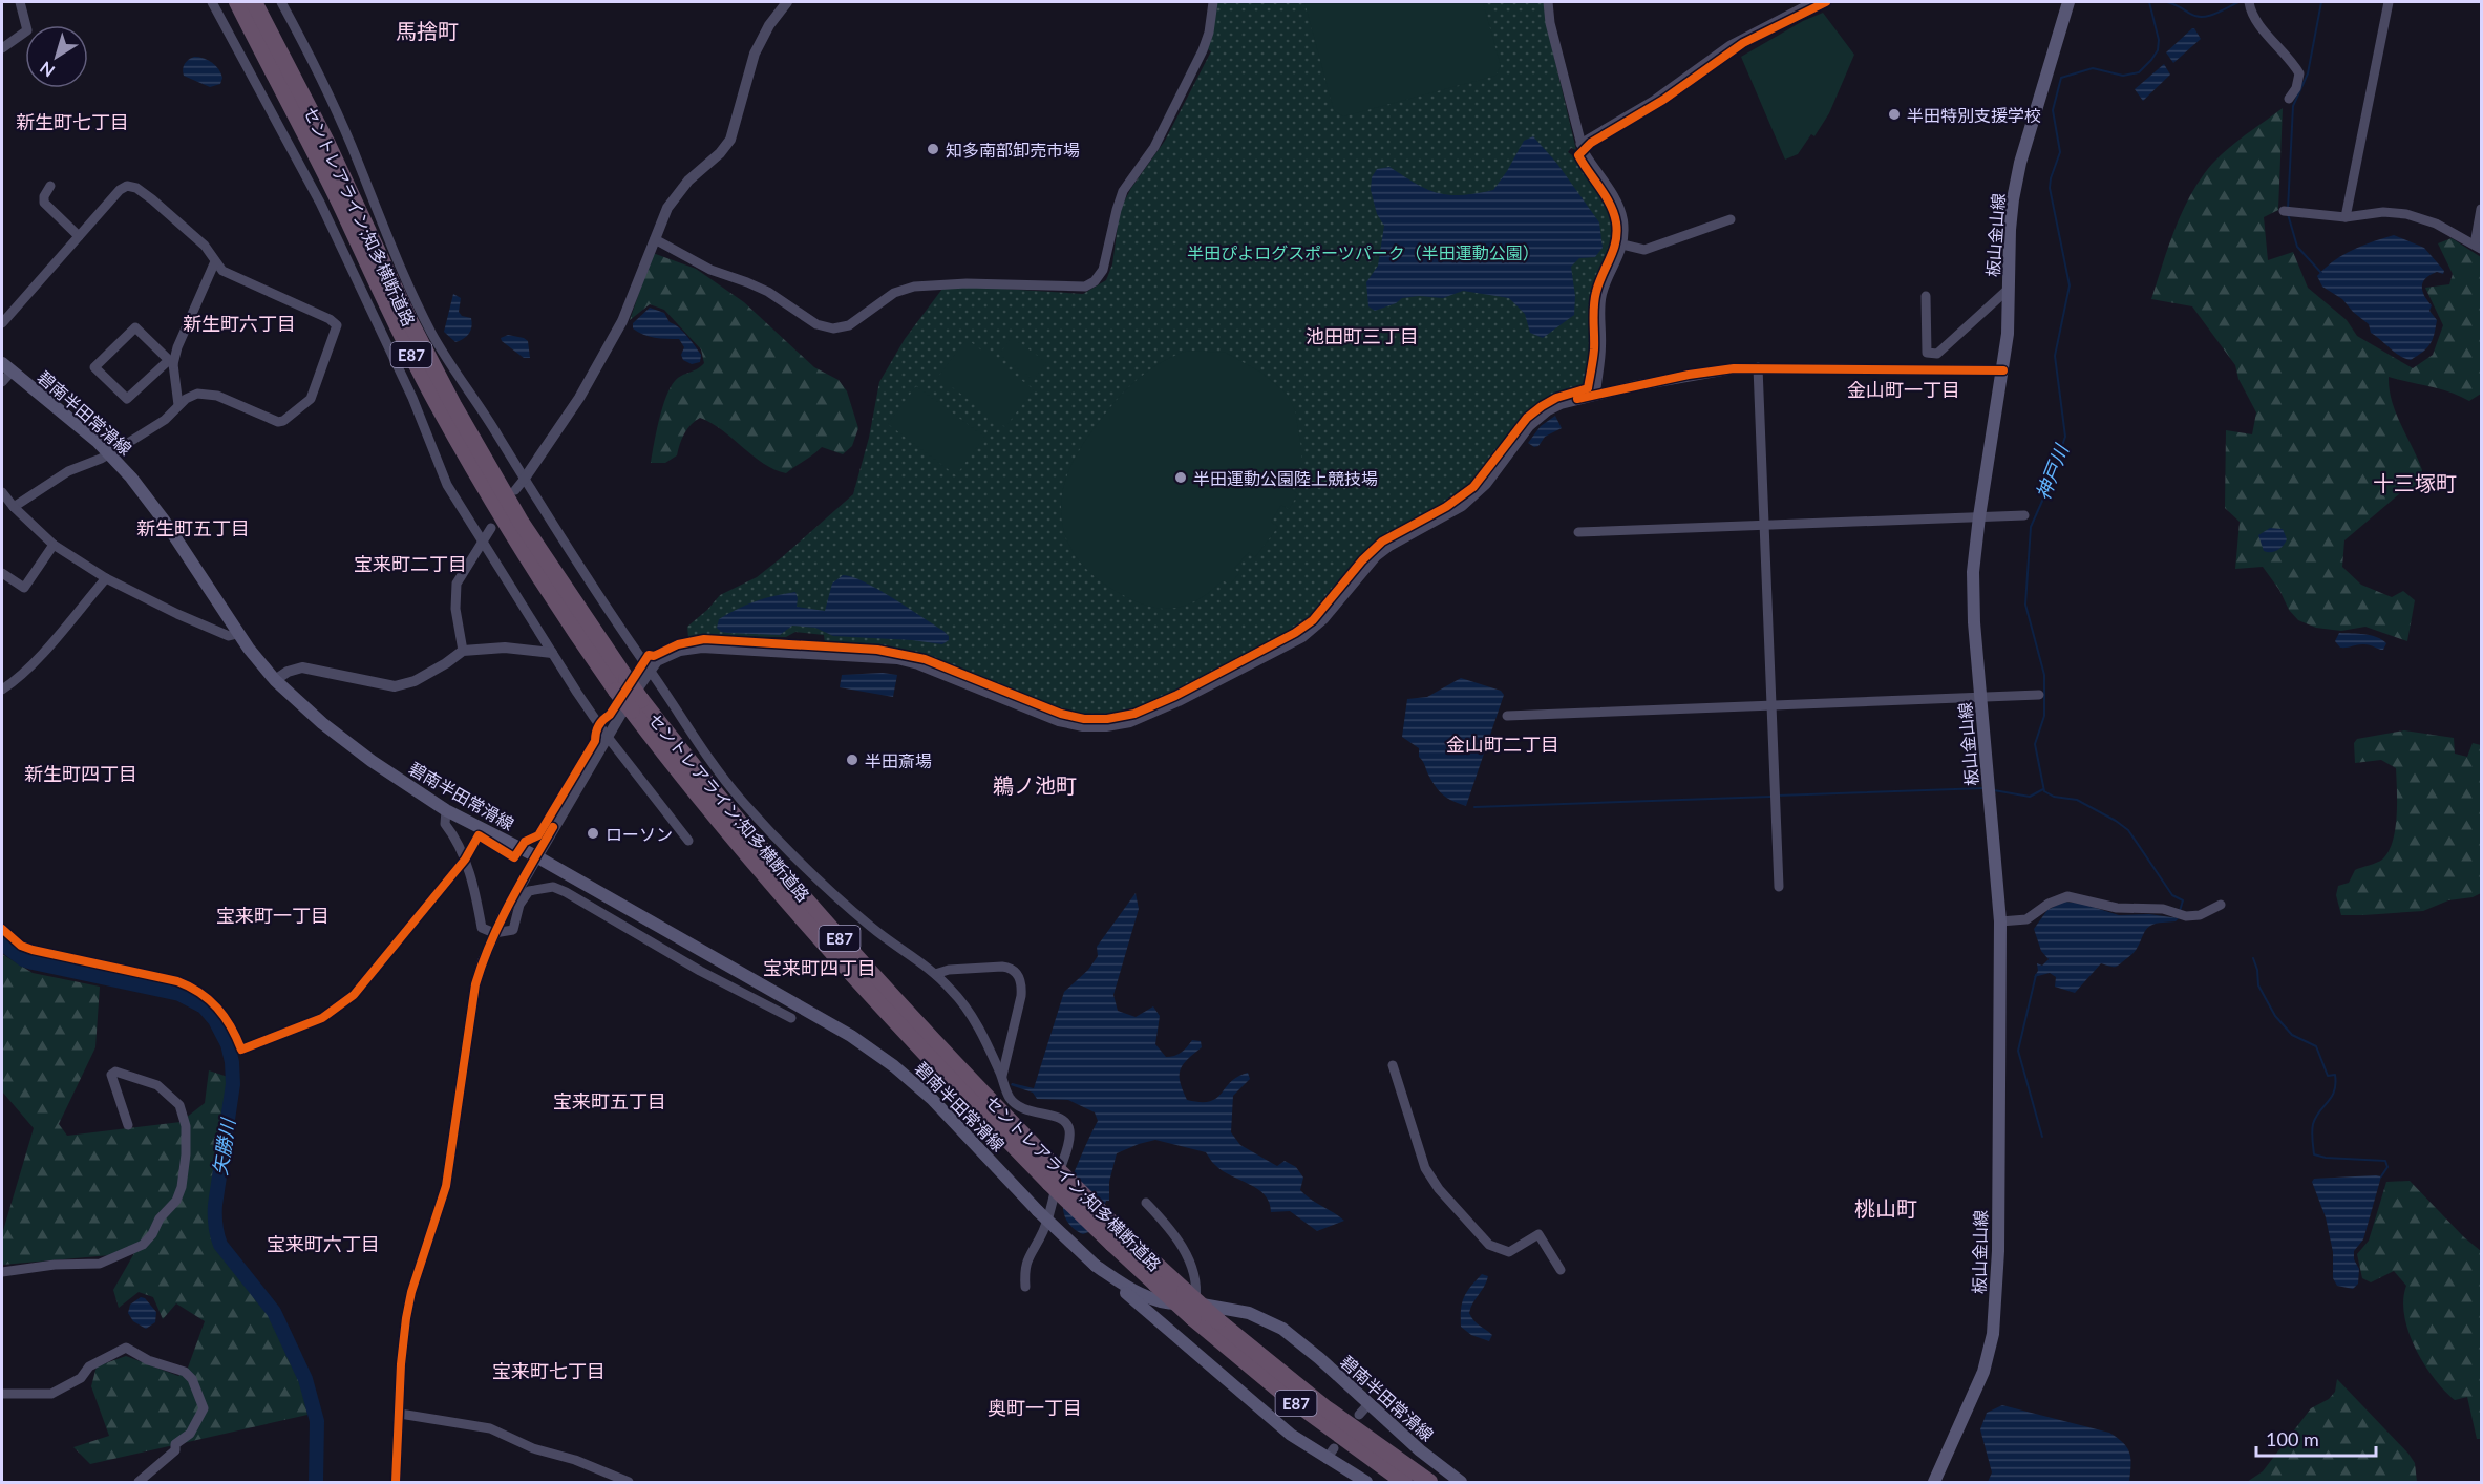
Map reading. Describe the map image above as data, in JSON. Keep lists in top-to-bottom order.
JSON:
{
  "streets": {
    "highway": ["セントレアライン;知多横断道路", "E87"],
    "main road": ["板山金山線", "碧南半田常滑線"]
  },
  "crossings": [
    ["セントレアライン;知多横断道路", "碧南半田常滑線"]
  ],
  "districts": [
    "馬捨町",
    "新生町七丁目",
    "新生町六丁目",
    "池田町三丁目",
    "金山町一丁目",
    "十三塚町",
    "新生町五丁目",
    "宝来町二丁目",
    "金山町二丁目",
    "新生町四丁目",
    "鵜ノ池町",
    "宝来町一丁目",
    "宝来町四丁目",
    "宝来町五丁目",
    "桃山町",
    "宝来町六丁目",
    "宝来町七丁目",
    "奥町一丁目"
  ],
  "water": ["神戸川", "矢勝川"],
  "parks": ["半田ぴよログスポーツパーク（半田運動公園）"],
  "places": [
    "半田特別支援学校",
    "知多南部卸売市場",
    "半田運動公園陸上競技場",
    "半田斎場",
    "ローソン"
  ],
  "scale_bar": "100 m",
  "north": "bottom left"
}
